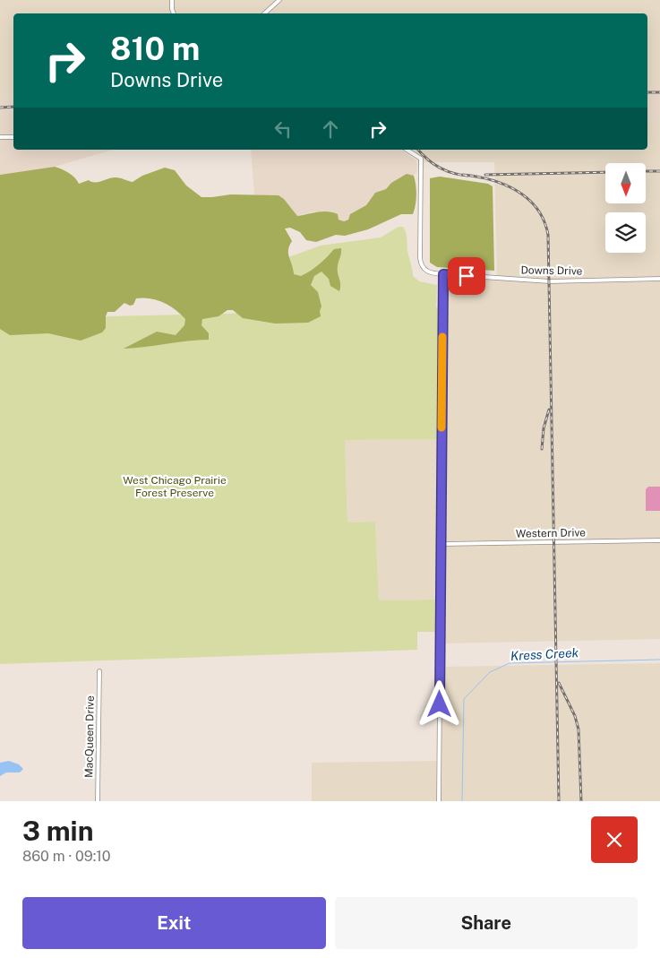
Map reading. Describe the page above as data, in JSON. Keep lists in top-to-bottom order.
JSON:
{
  "streets": {
    "street": ["Downs Drive", "Western Drive", "MacQueen Drive"]
  },
  "water": ["Kress Creek"],
  "parks": ["West Chicago Prairie Forest Preserve"],
  "north": "bottom",
  "page": {
    "turn": ["810 m", "Downs Drive"],
    "heading": ["3 min", "860 m · 09:10"],
    "buttons": ["Exit", "Share"]
  }
}
